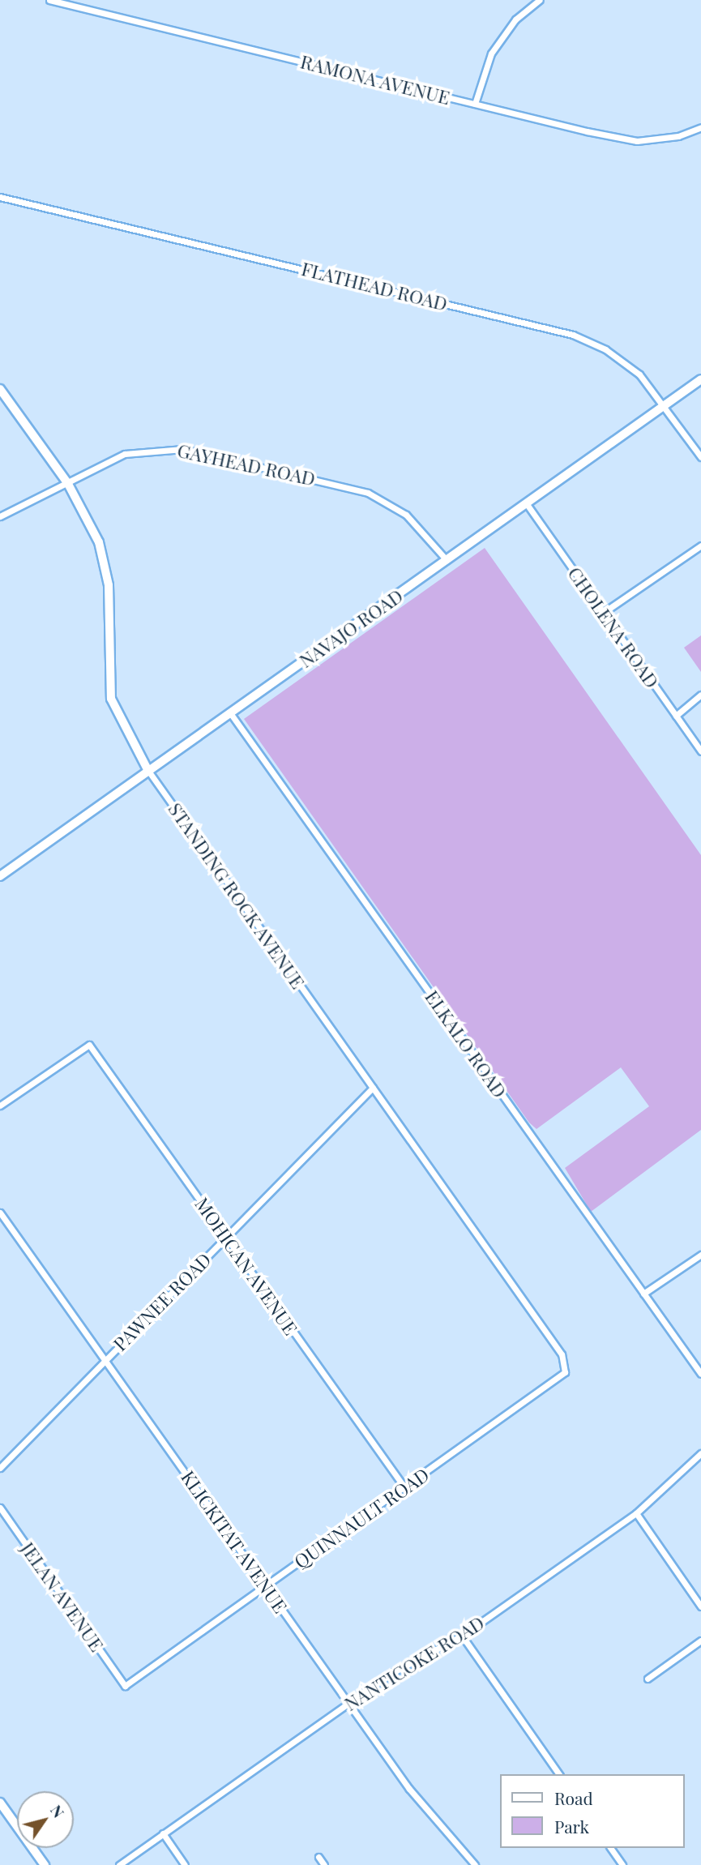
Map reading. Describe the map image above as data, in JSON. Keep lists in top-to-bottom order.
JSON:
{
  "streets": {
    "main road": ["NAVAJO ROAD", "STANDING ROCK AVENUE"],
    "street": [
      "RAMONA AVENUE",
      "FLATHEAD ROAD",
      "GAYHEAD ROAD",
      "CHOLENA ROAD",
      "ELKALO ROAD",
      "MOHICAN AVENUE",
      "PAWNEE ROAD",
      "QUINNAULT ROAD",
      "KLICKITAT AVENUE",
      "JELAN AVENUE",
      "NANTICOKE ROAD"
    ]
  },
  "crossings": [
    ["FLATHEAD ROAD", "NAVAJO ROAD"],
    ["GAYHEAD ROAD", "NAVAJO ROAD"],
    ["GAYHEAD ROAD", "STANDING ROCK AVENUE"],
    ["CHOLENA ROAD", "NAVAJO ROAD"],
    ["NAVAJO ROAD", "STANDING ROCK AVENUE"],
    ["NAVAJO ROAD", "ELKALO ROAD"],
    ["STANDING ROCK AVENUE", "PAWNEE ROAD"],
    ["STANDING ROCK AVENUE", "QUINNAULT ROAD"],
    ["MOHICAN AVENUE", "PAWNEE ROAD"],
    ["MOHICAN AVENUE", "QUINNAULT ROAD"],
    ["PAWNEE ROAD", "KLICKITAT AVENUE"],
    ["QUINNAULT ROAD", "KLICKITAT AVENUE"],
    ["QUINNAULT ROAD", "JELAN AVENUE"],
    ["KLICKITAT AVENUE", "NANTICOKE ROAD"]
  ],
  "legend": ["Road", "Park"],
  "north": "top right"
}
